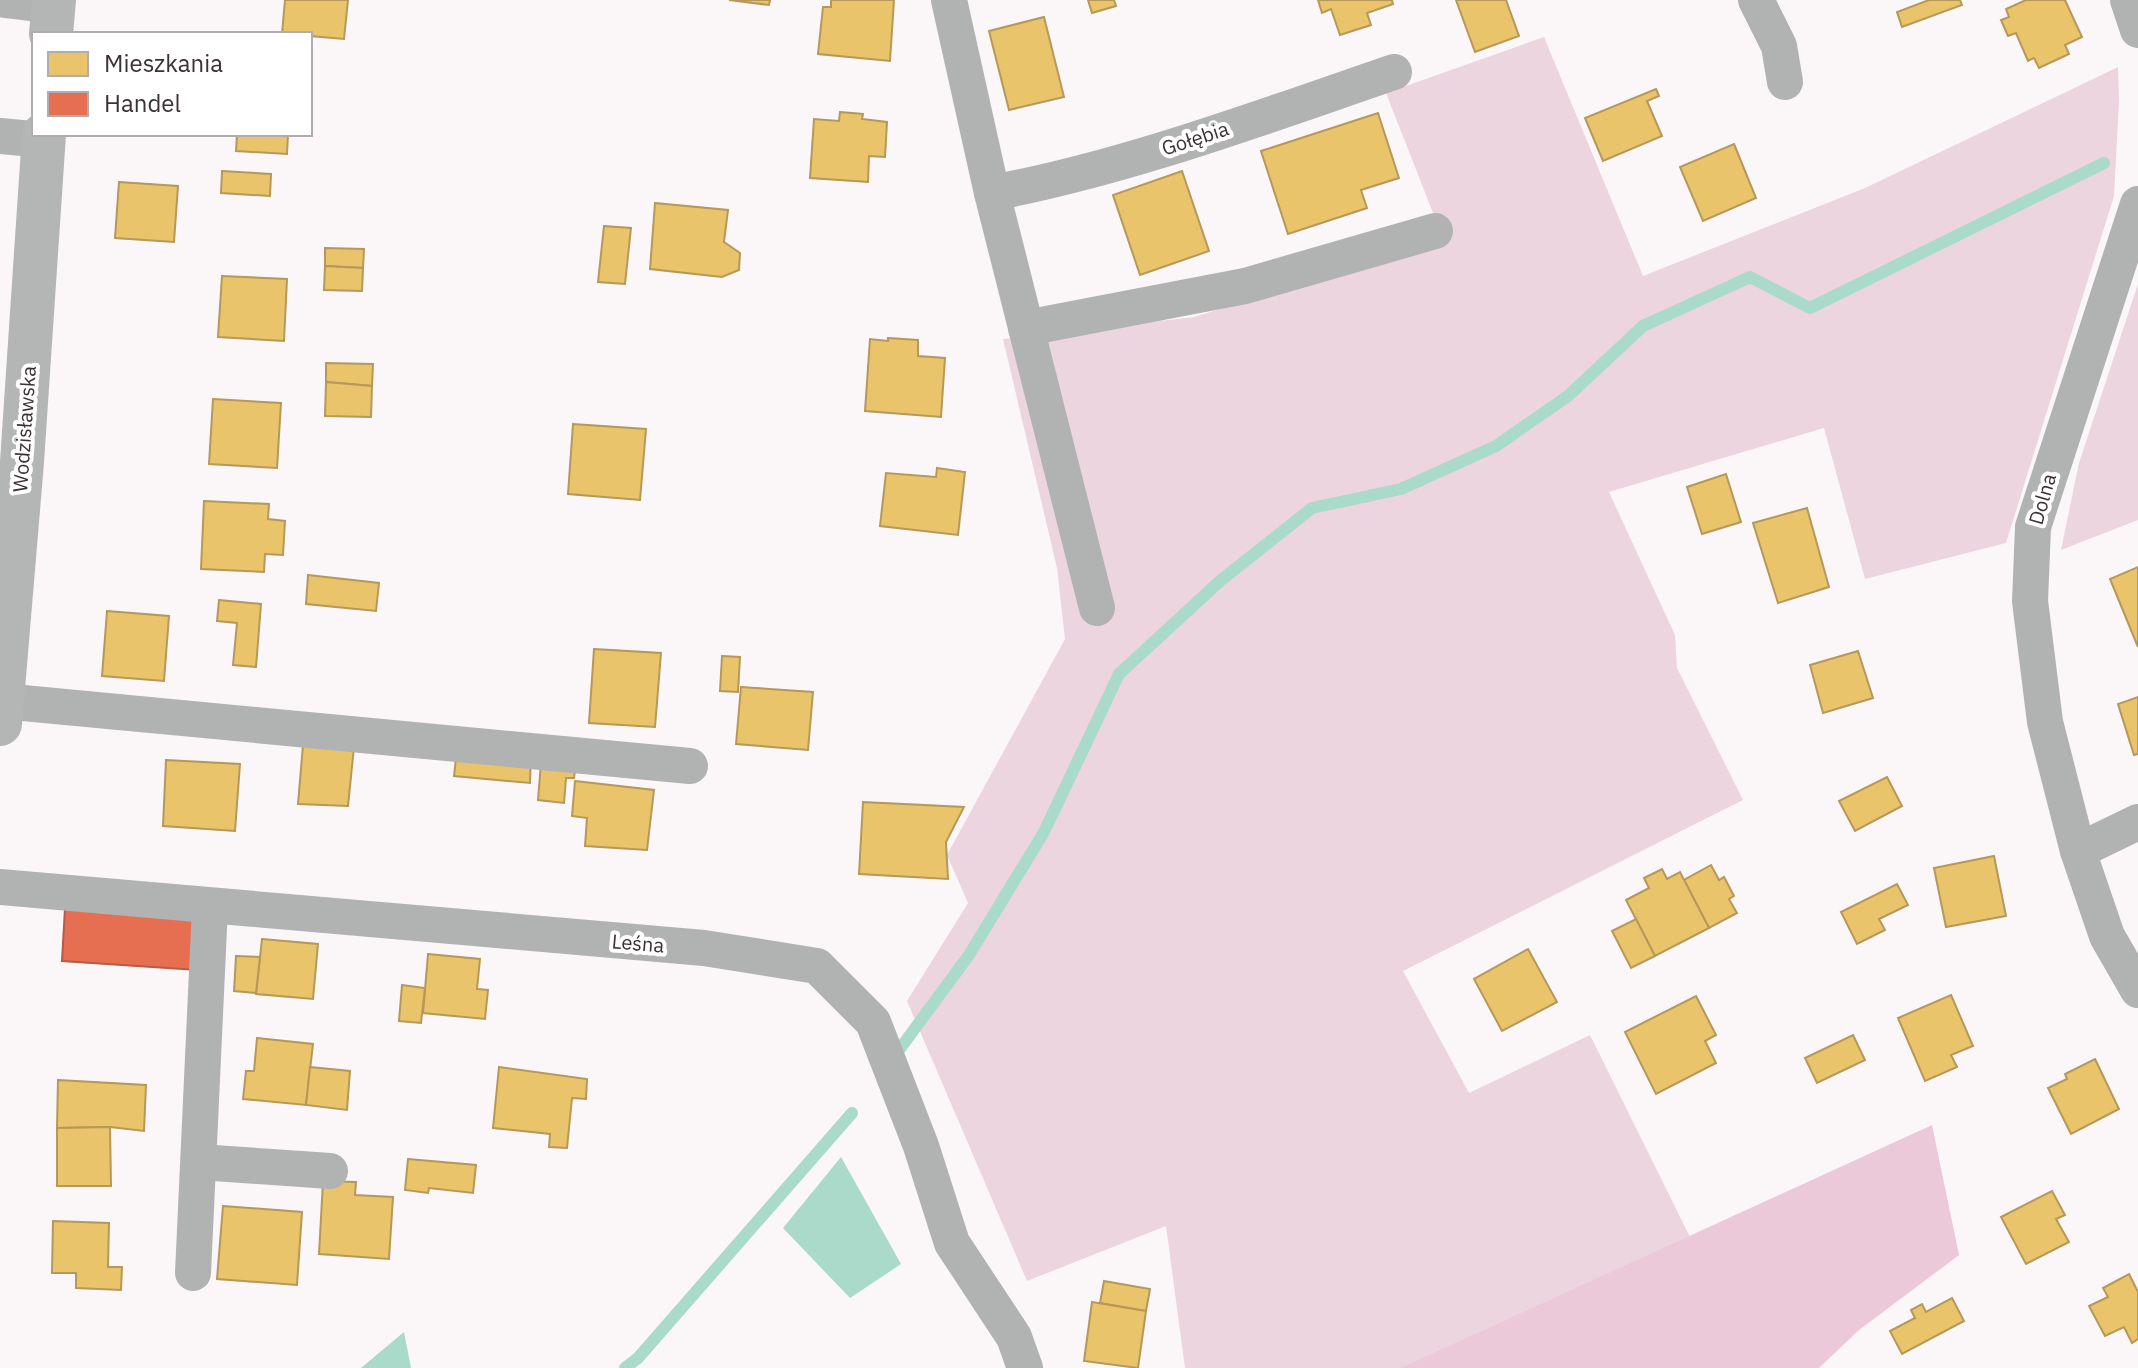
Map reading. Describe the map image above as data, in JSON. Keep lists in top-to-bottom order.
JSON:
{
  "streets": {
    "main road": ["Wodzisławska"],
    "street": ["Gołębia", "Dolna", "Leśna"]
  },
  "legend": ["Mieszkania", "Handel"]
}
